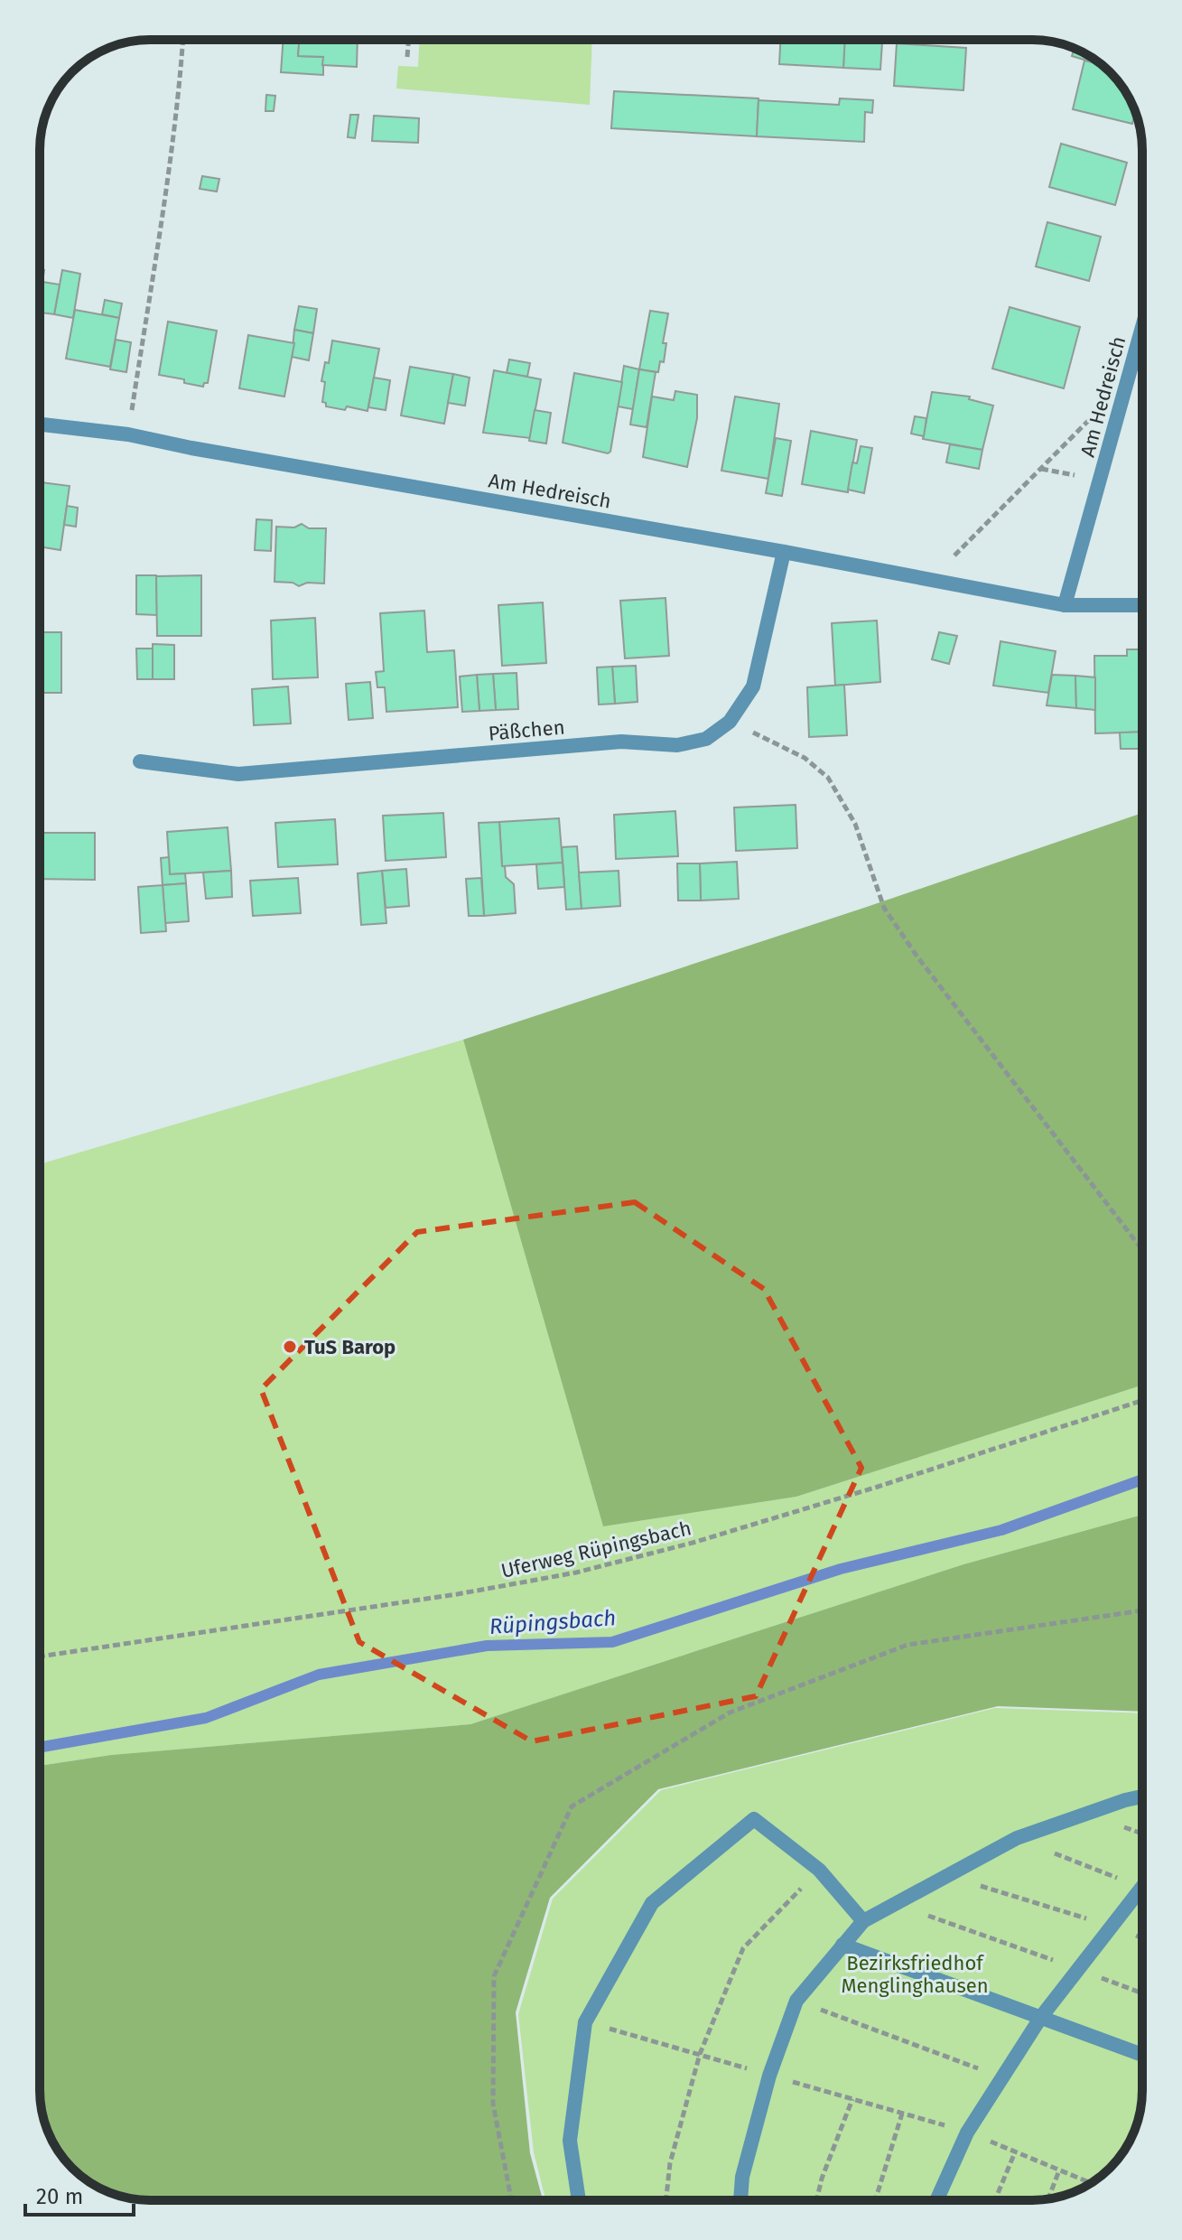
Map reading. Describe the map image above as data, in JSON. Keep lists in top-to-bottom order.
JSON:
{
  "streets": {
    "street": ["Am Hedreisch", "Päßchen"],
    "path": ["Uferweg Rüpingsbach"]
  },
  "crossings": [
    ["Am Hedreisch", "Päßchen"]
  ],
  "water": ["Rüpingsbach"],
  "parks": ["Bezirksfriedhof Menglinghausen"],
  "places": ["TuS Barop"],
  "scale_bar": "20 m"
}
